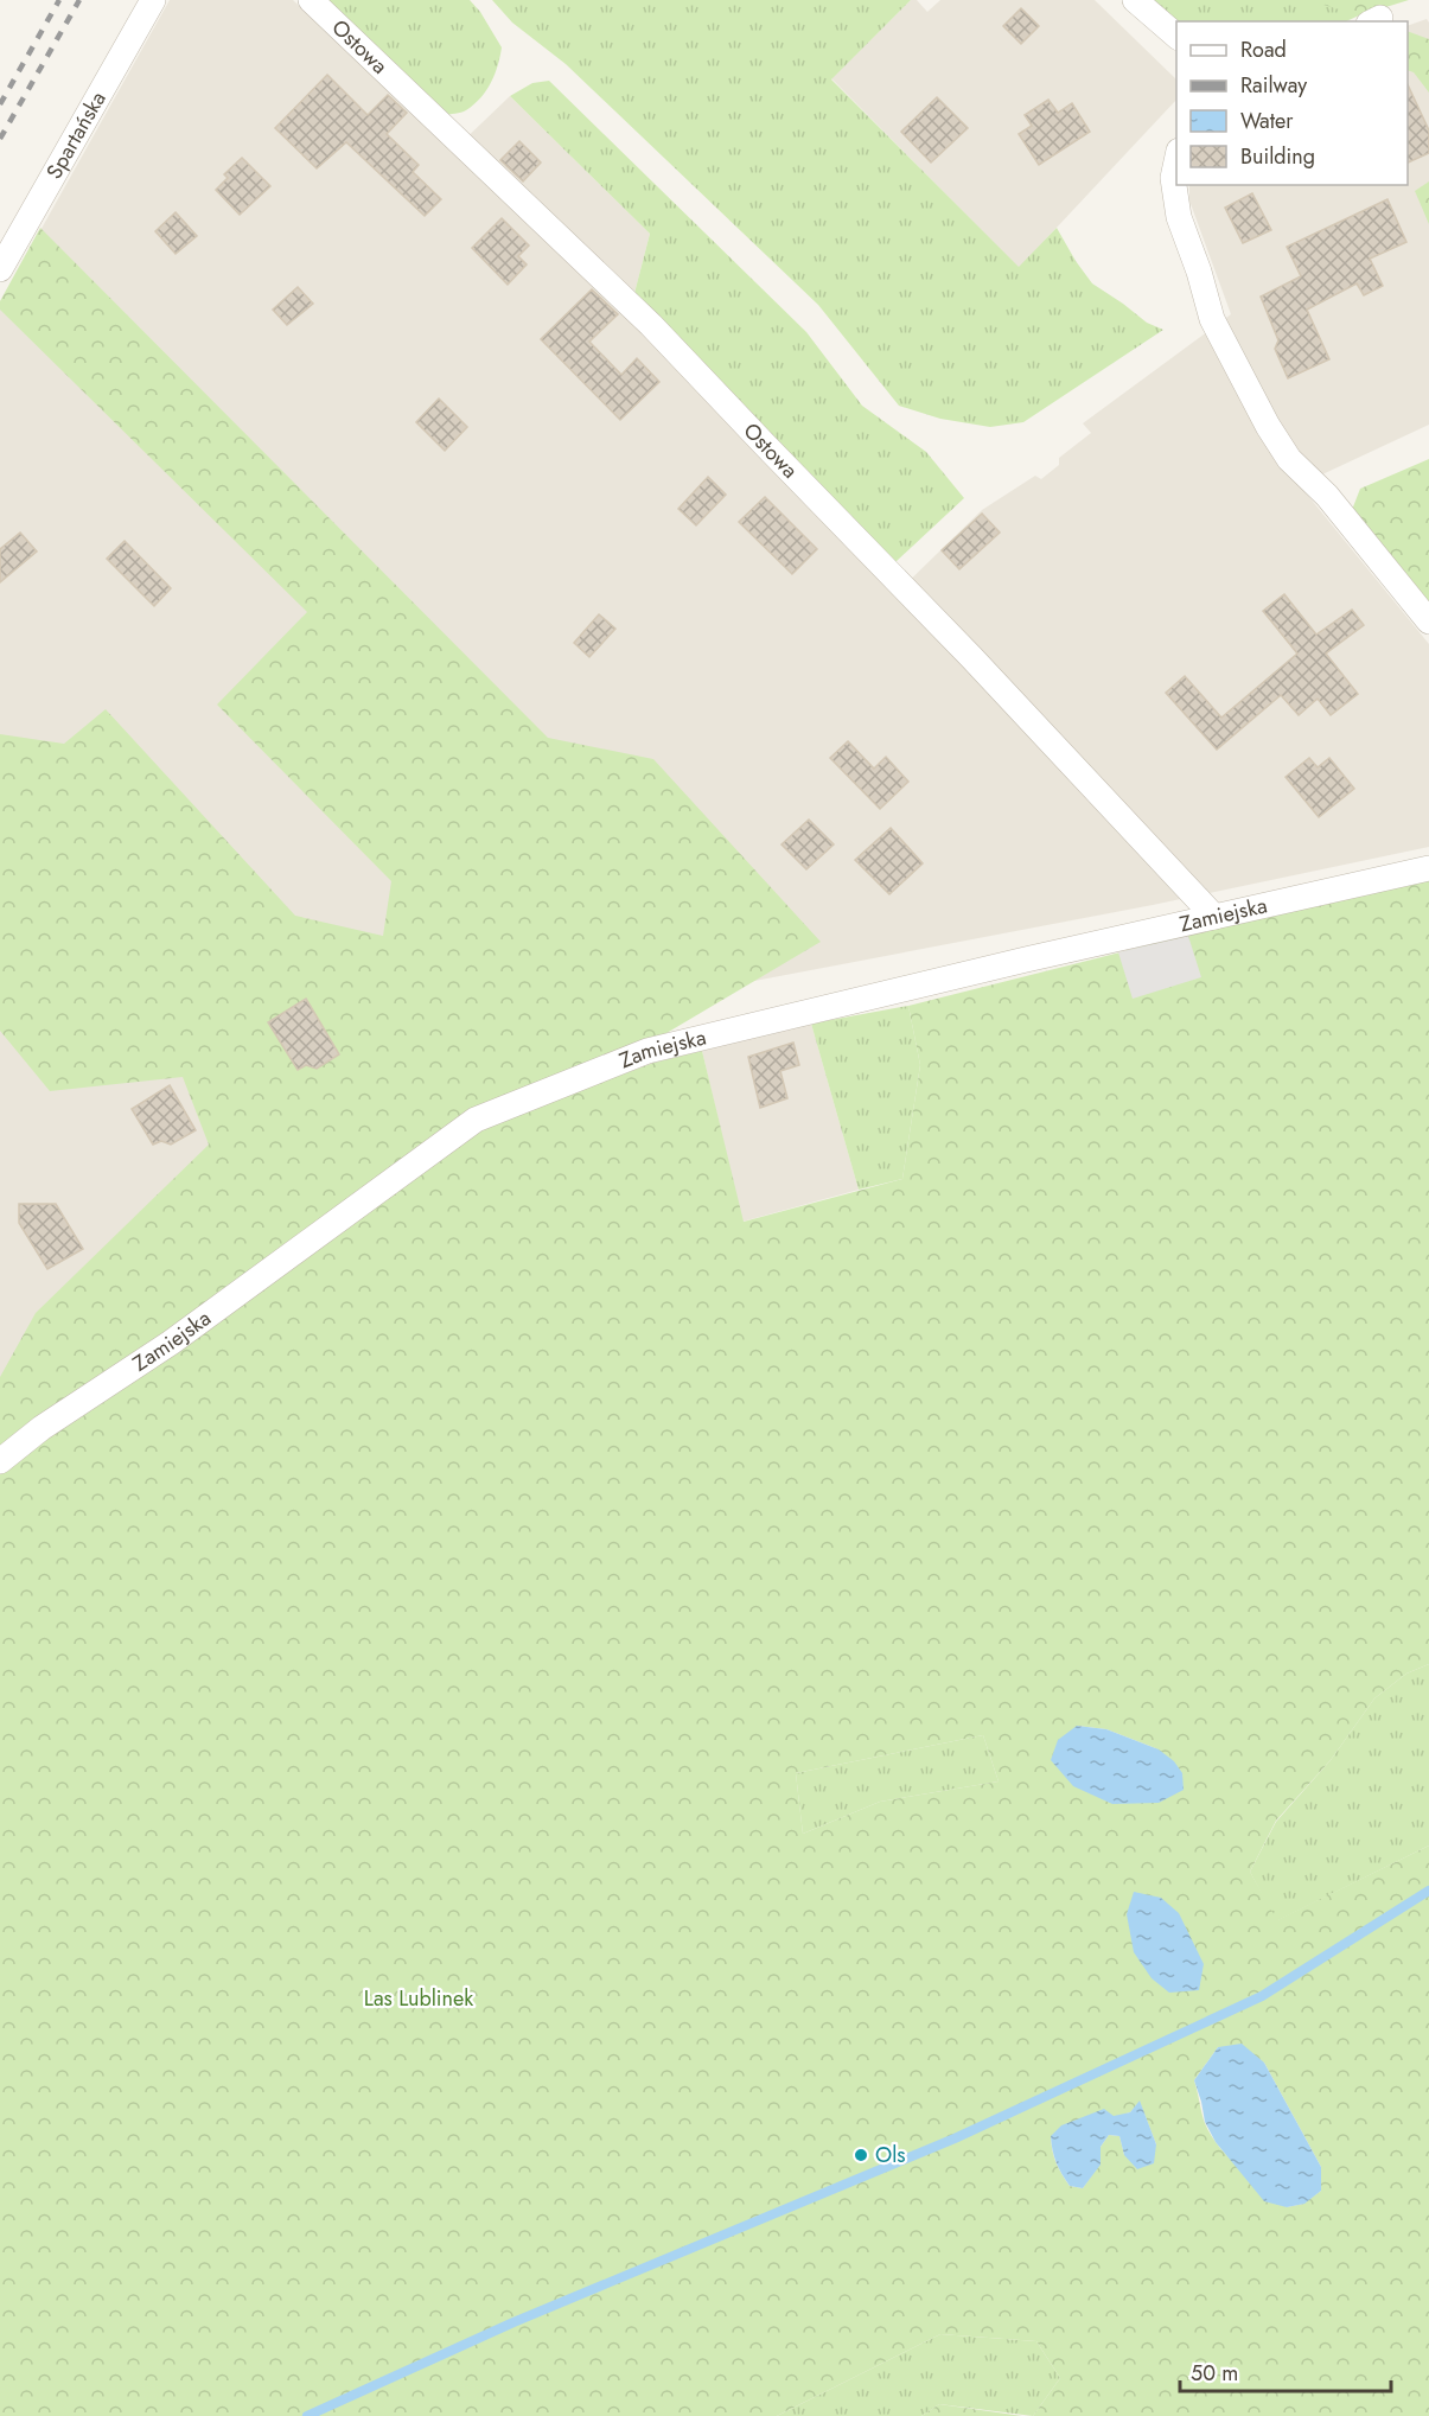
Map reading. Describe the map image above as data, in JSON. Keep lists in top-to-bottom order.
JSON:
{
  "streets": {
    "street": ["Ostowa", "Spartańska", "Zamiejska"]
  },
  "crossings": [
    ["Ostowa", "Zamiejska"]
  ],
  "parks": ["Las Lublinek"],
  "places": ["Ols"],
  "legend": [
    "Road",
    "Railway",
    "Water",
    "Building"
  ],
  "scale_bar": "50 m"
}
